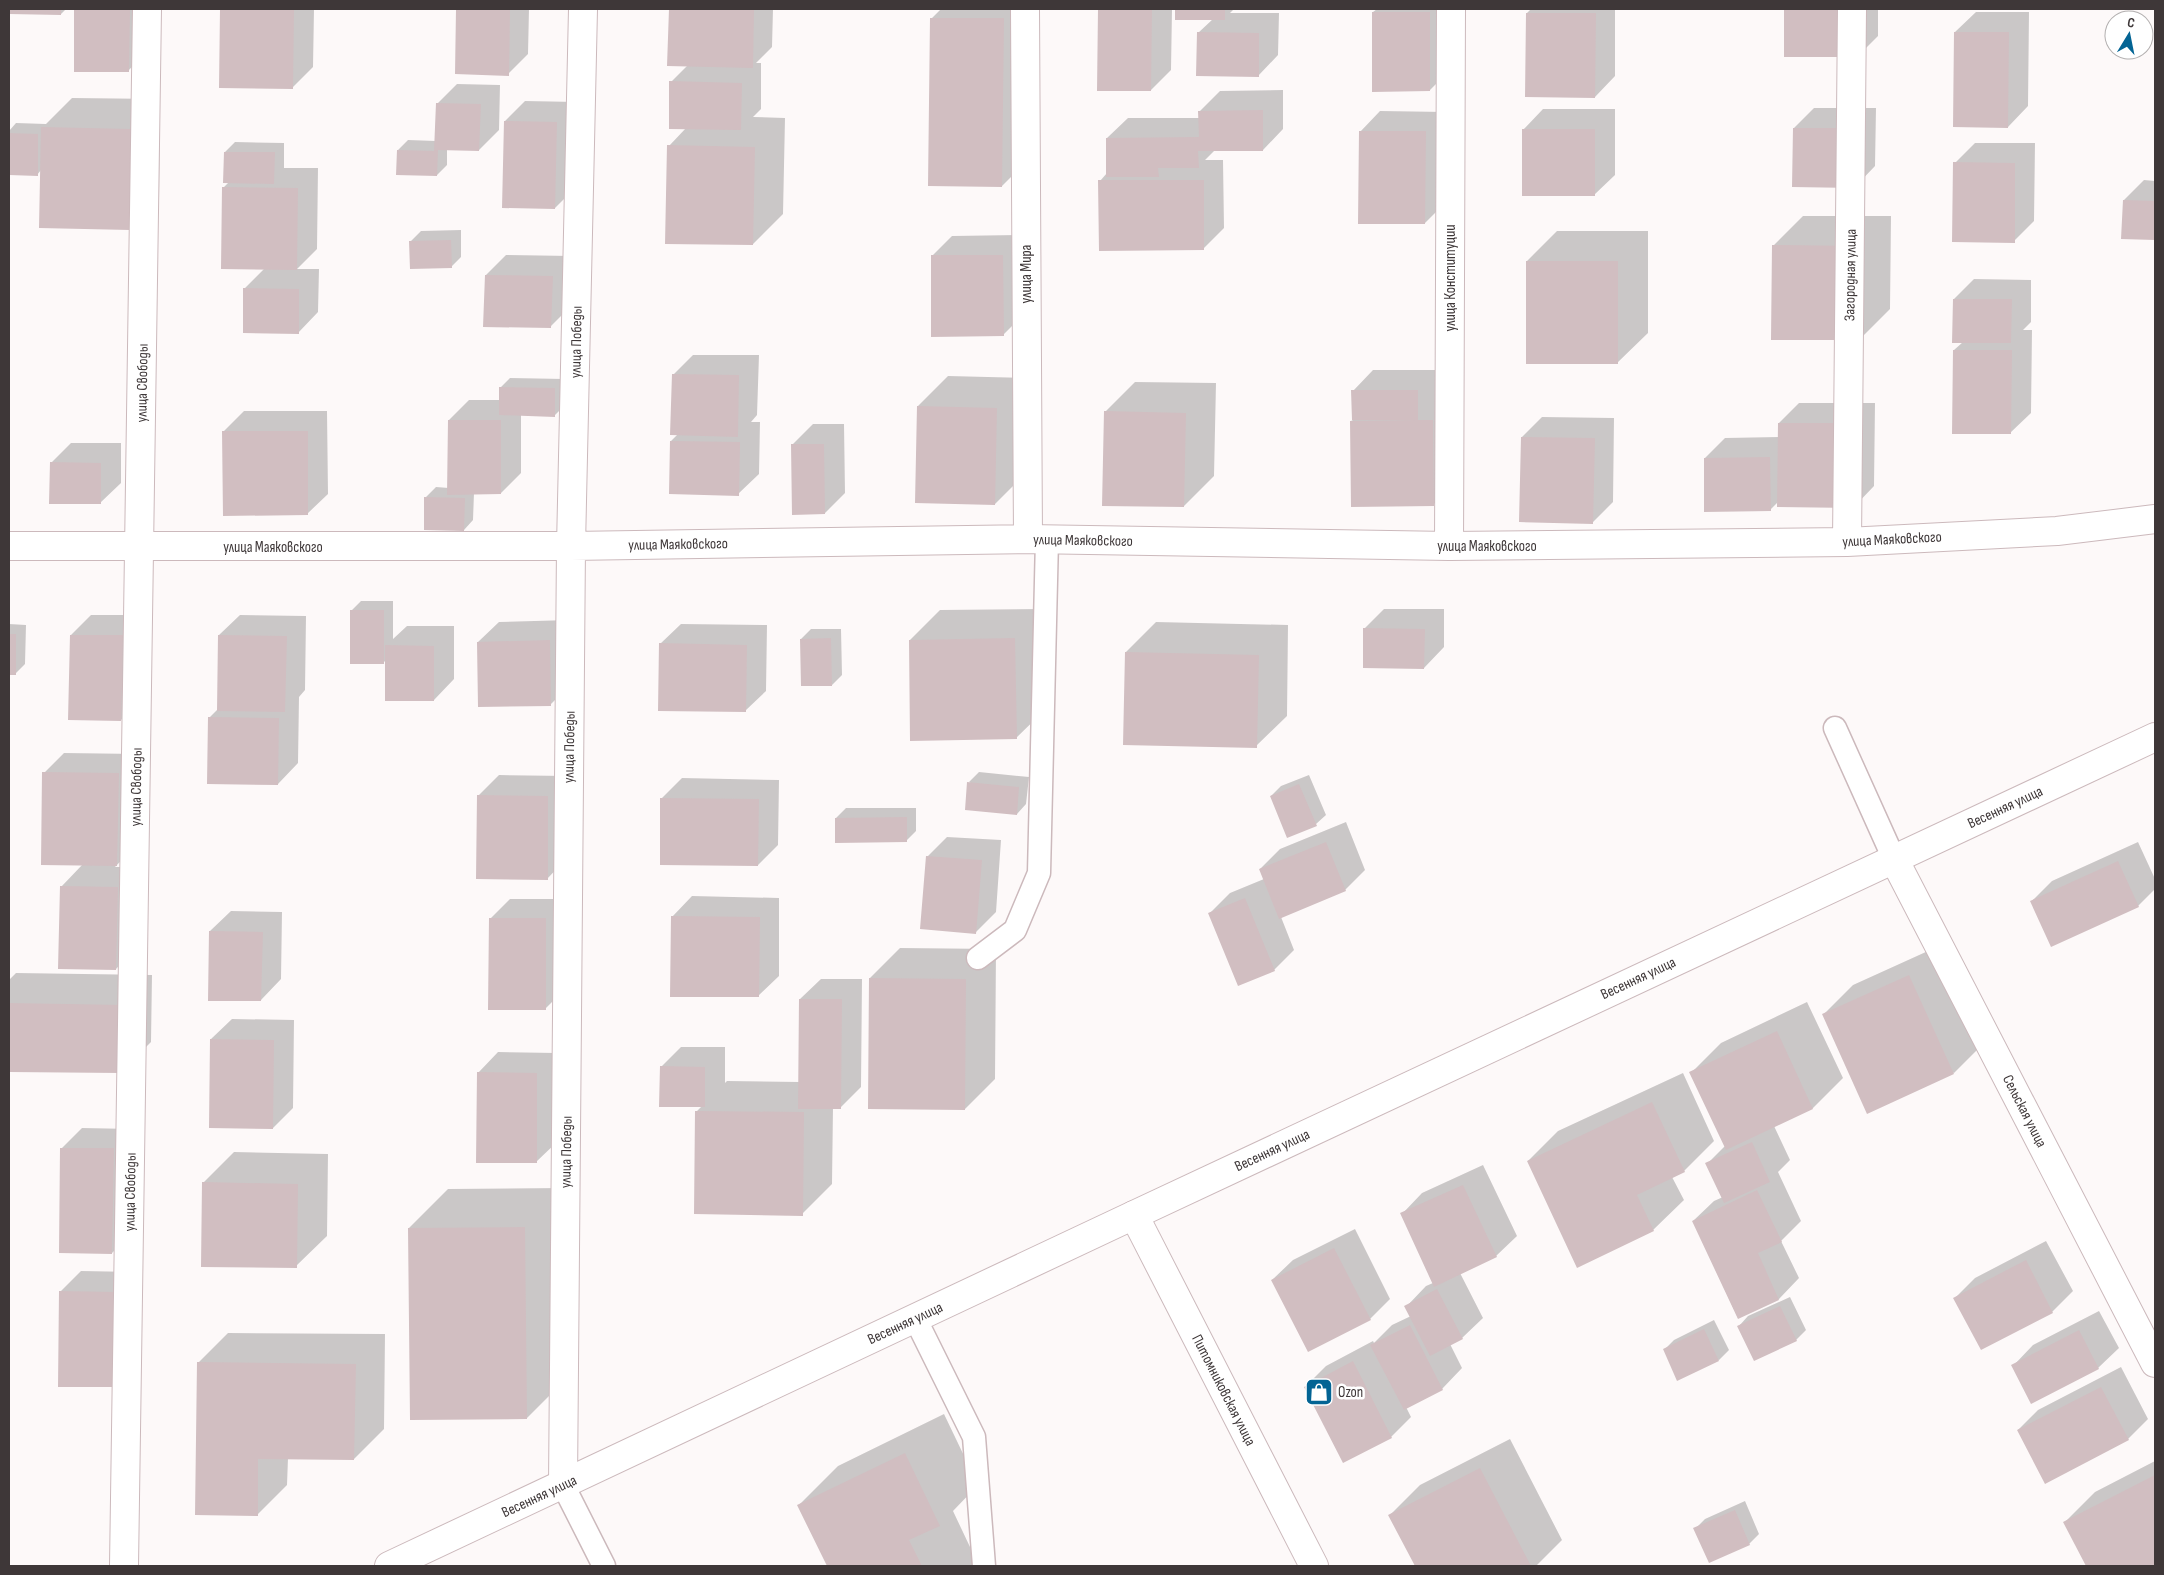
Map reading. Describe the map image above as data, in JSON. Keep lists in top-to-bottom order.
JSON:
{
  "streets": {
    "street": [
      "улица Мира",
      "Загородная улица",
      "улица Конституции",
      "улица Победы",
      "улица Свободы",
      "улица Маяковского",
      "Весенняя улица",
      "Сельская улица",
      "Питомниковская улица"
    ]
  },
  "crossings": [
    ["улица Мира", "улица Маяковского"],
    ["Загородная улица", "улица Маяковского"],
    ["улица Конституции", "улица Маяковского"],
    ["улица Победы", "улица Маяковского"],
    ["улица Победы", "Весенняя улица"],
    ["улица Свободы", "улица Маяковского"],
    ["Весенняя улица", "Сельская улица"],
    ["Весенняя улица", "Питомниковская улица"]
  ],
  "places": {
    "shop": ["Ozon"]
  },
  "north": "top"
}
